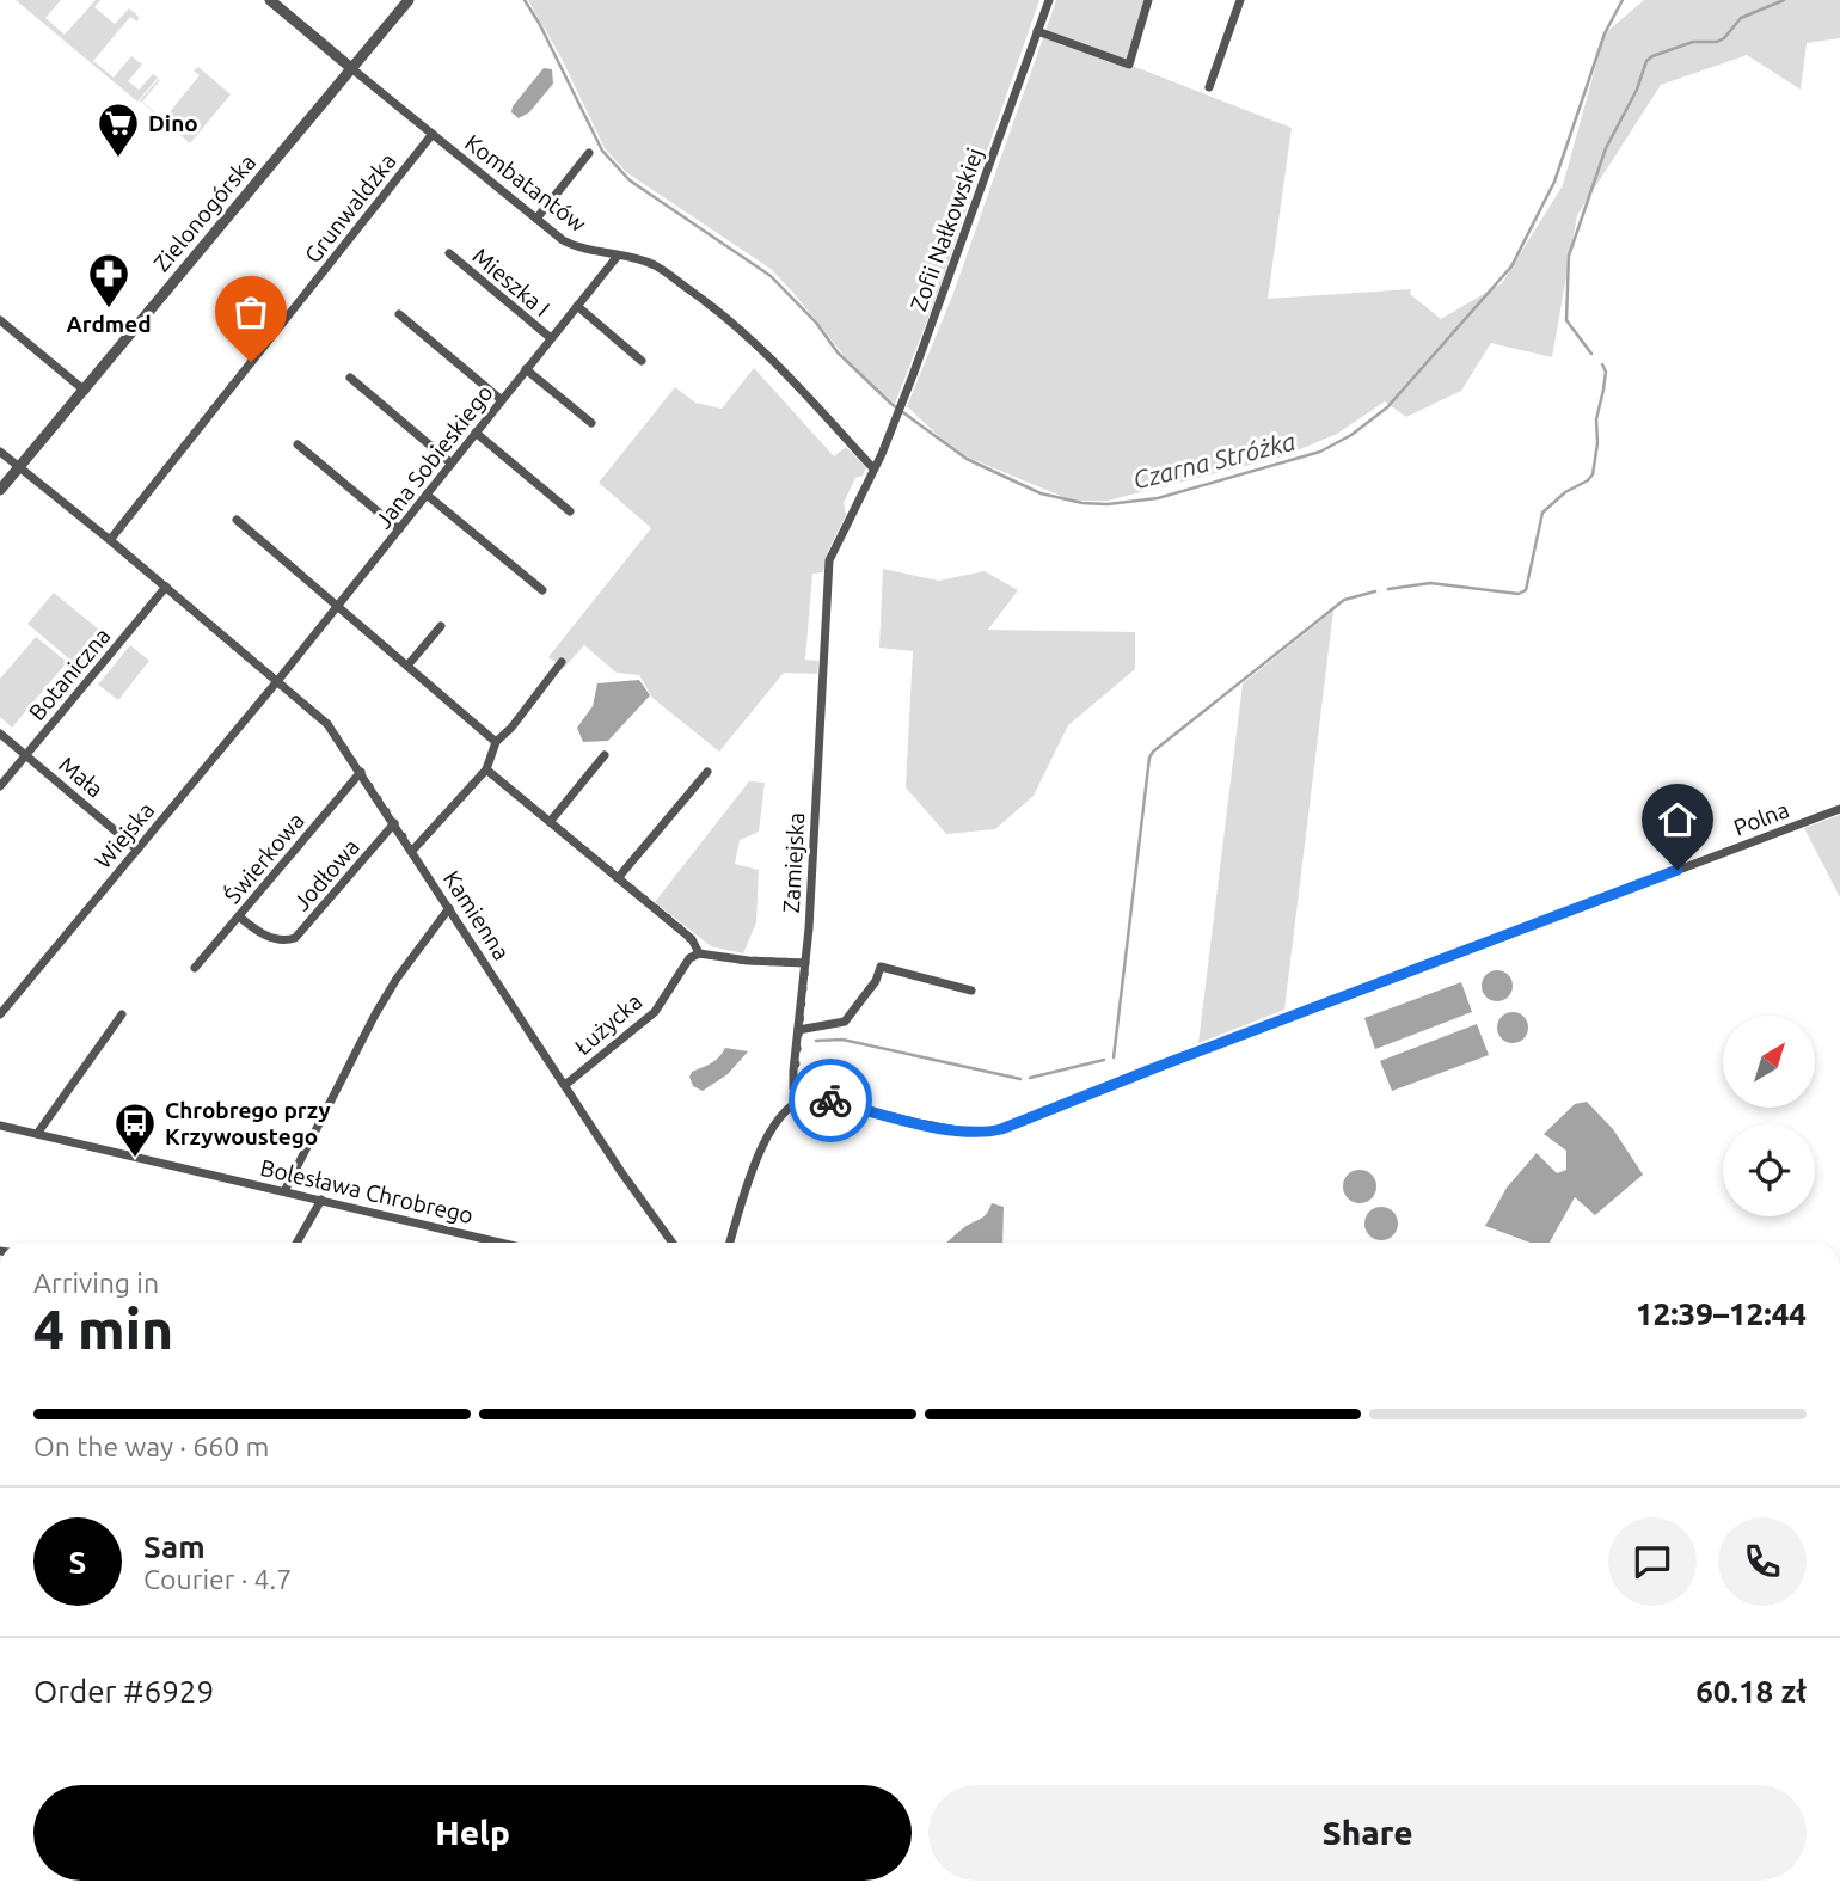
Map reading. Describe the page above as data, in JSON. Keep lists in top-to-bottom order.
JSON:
{
  "streets": {
    "street": [
      "Kombatantów",
      "Grunwaldzka",
      "Zielonogórska",
      "Zofii Nałkowskiej",
      "Mieszka I",
      "Jana Sobieskiego",
      "Botaniczna",
      "Mała",
      "Polna",
      "Wiejska",
      "Świerkowa",
      "Zamiejska",
      "Jodłowa",
      "Kamienna",
      "Łużycka",
      "Bolesława Chrobrego"
    ]
  },
  "crossings": [
    ["Kombatantów", "Grunwaldzka"],
    ["Kombatantów", "Zielonogórska"],
    ["Kombatantów", "Zofii Nałkowskiej"],
    ["Kombatantów", "Jana Sobieskiego"],
    ["Kombatantów", "Zamiejska"],
    ["Grunwaldzka", "Kamienna"],
    ["Zielonogórska", "Kamienna"],
    ["Zofii Nałkowskiej", "Zamiejska"],
    ["Mieszka I", "Jana Sobieskiego"],
    ["Jana Sobieskiego", "Wiejska"],
    ["Jana Sobieskiego", "Kamienna"],
    ["Botaniczna", "Mała"],
    ["Botaniczna", "Kamienna"],
    ["Mała", "Wiejska"],
    ["Polna", "Zamiejska"],
    ["Wiejska", "Kamienna"],
    ["Świerkowa", "Jodłowa"],
    ["Świerkowa", "Kamienna"],
    ["Jodłowa", "Kamienna"],
    ["Kamienna", "Łużycka"]
  ],
  "water": ["Czarna Stróżka"],
  "places": {
    "supermarket": ["Dino"],
    "pharmacy": ["Ardmed"],
    "bus stop": ["Chrobrego przy Krzywoustego"]
  },
  "north": "top right",
  "page": {
    "heading": ["4 min", "Arriving in", "12:39–12:44"],
    "panel": [
      "Sam",
      "Courier · 4.7",
      "Order #6929",
      "60.18 zł"
    ],
    "bar": "On the way · 660 m",
    "round": "S",
    "buttons": ["Help", "Share"]
  }
}
